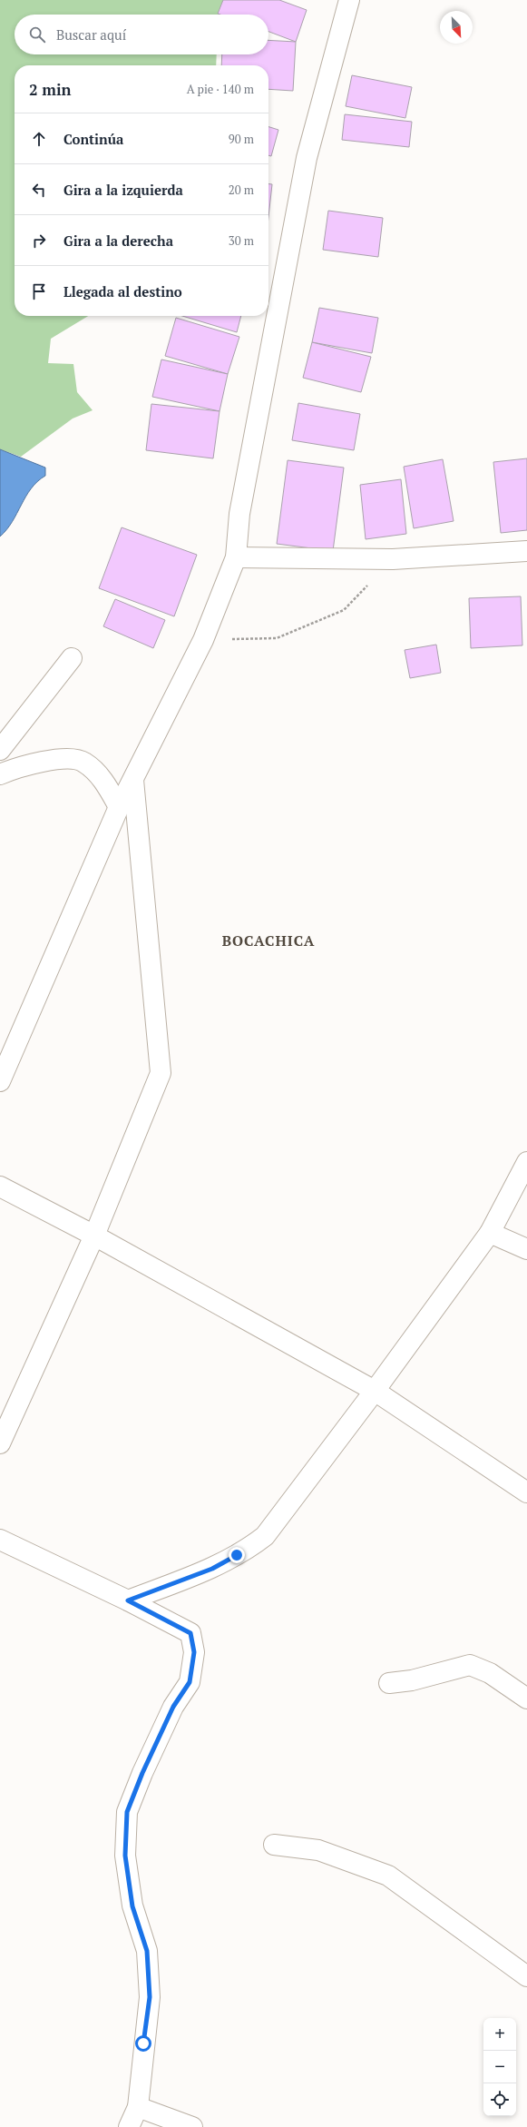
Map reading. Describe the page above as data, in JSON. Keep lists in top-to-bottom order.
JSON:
{
  "districts": ["BOCACHICA"],
  "north": "bottom right",
  "page": {
    "search": "Buscar aquí",
    "heading": ["2 min", "A pie · 140 m"],
    "list": [
      ["Continúa", "90 m"],
      ["Gira a la izquierda", "20 m"],
      ["Gira a la derecha", "30 m"],
      "Llegada al destino"
    ],
    "map_buttons": ["+", "−"]
  }
}
